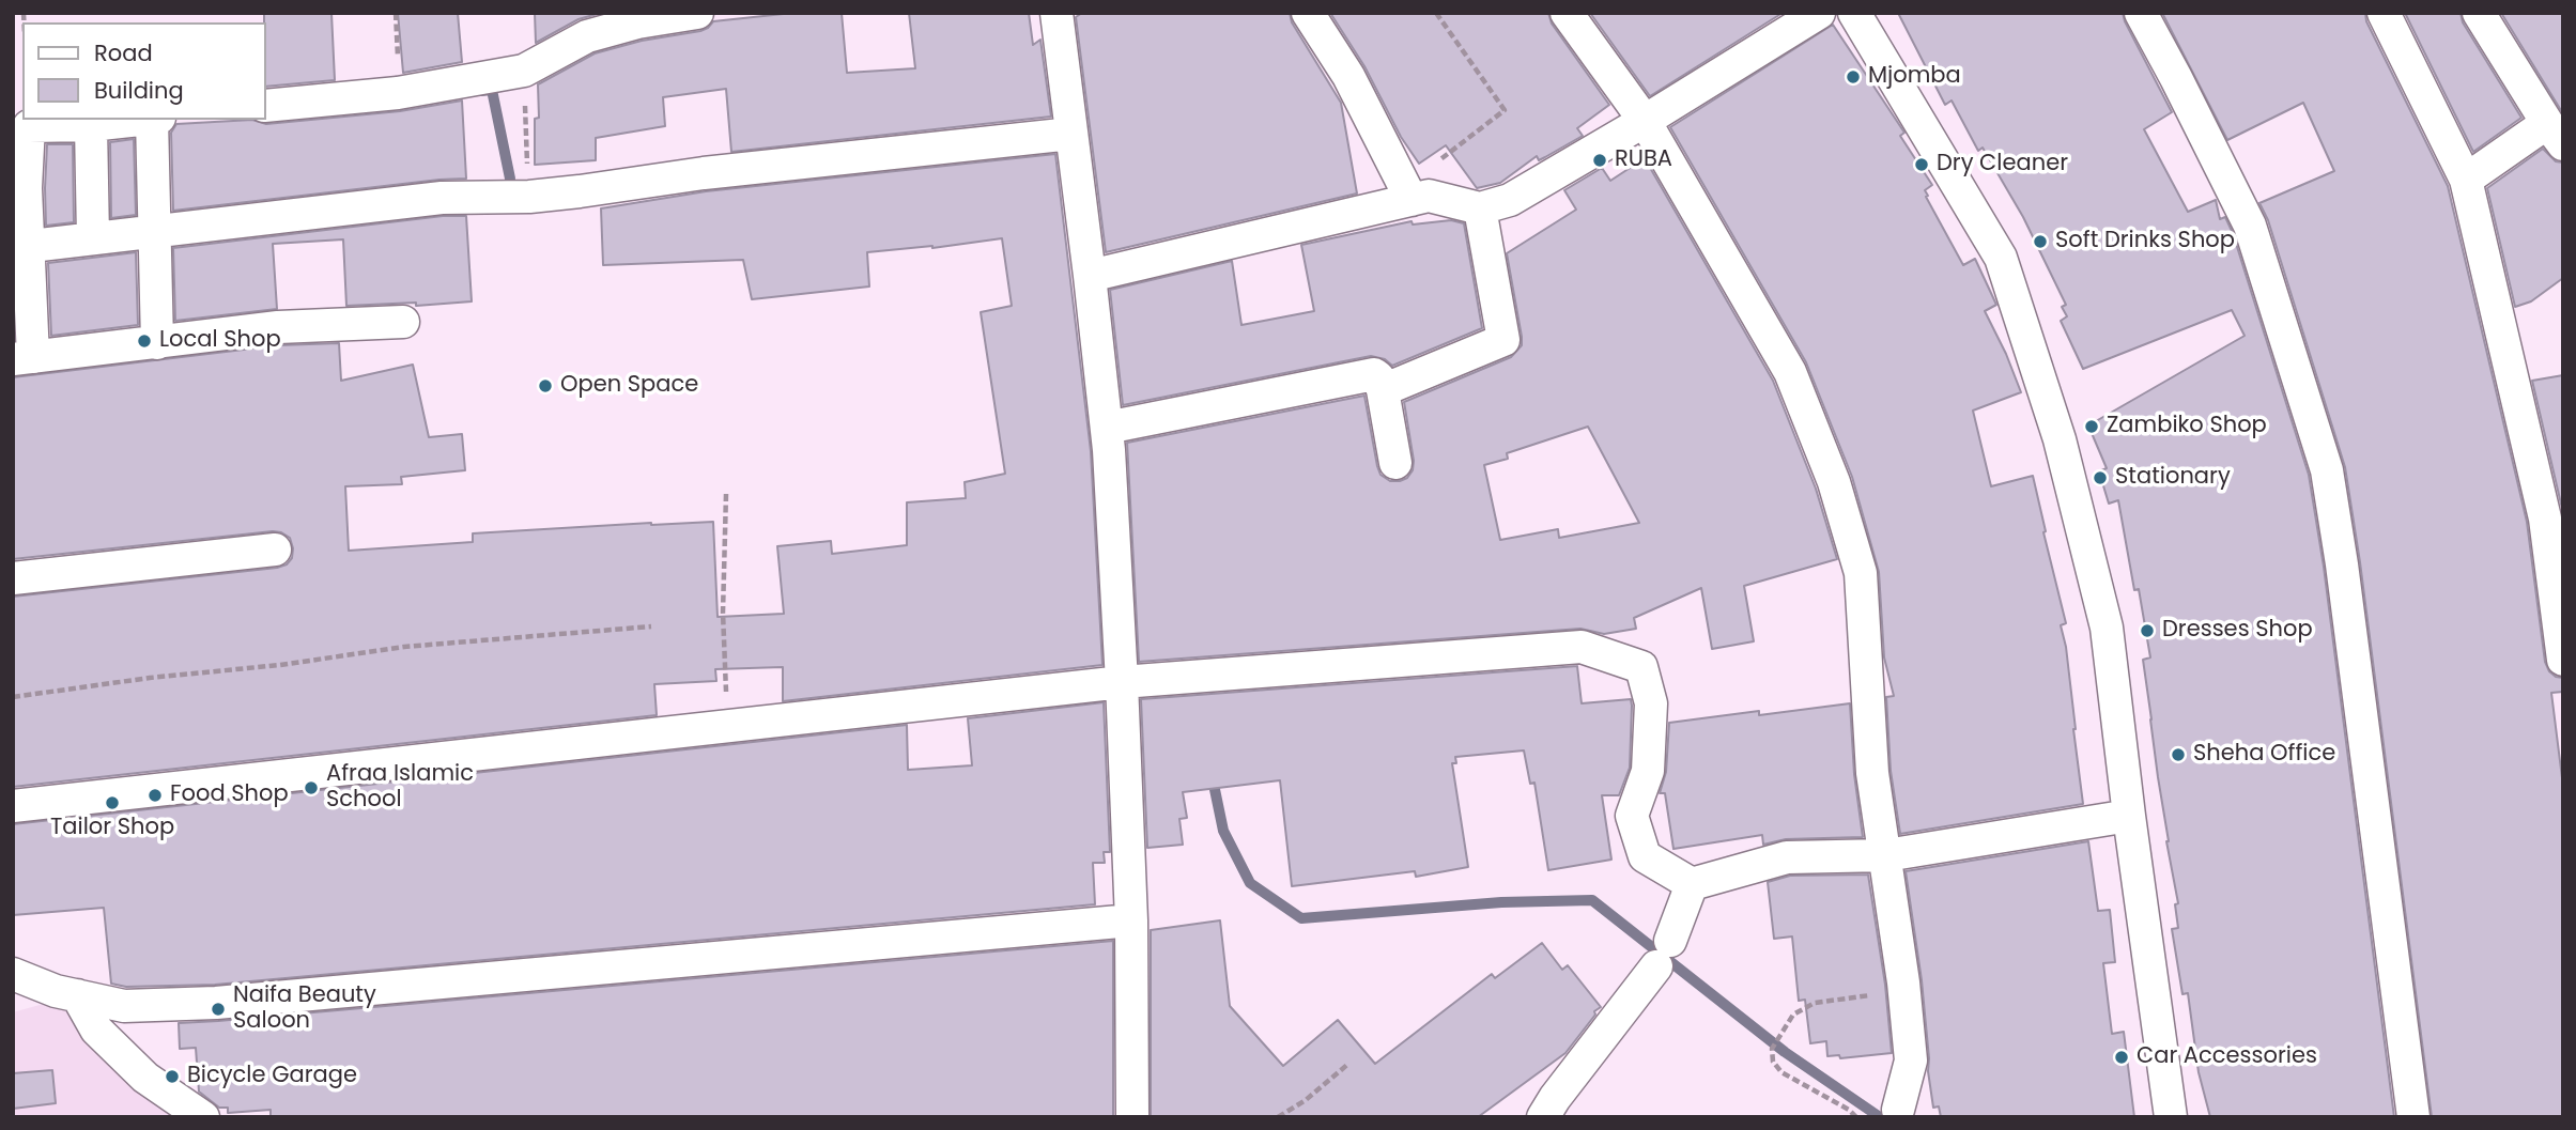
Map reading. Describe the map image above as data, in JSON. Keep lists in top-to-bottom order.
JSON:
{
  "places": [
    "Mjomba",
    "RUBA",
    "Dry Cleaner",
    "Soft Drinks Shop",
    "Local Shop",
    "Open Space",
    "Zambiko Shop",
    "Stationary",
    "Dresses Shop",
    "Sheha Office",
    "Afraa Islamic School",
    "Food Shop",
    "Tailor Shop",
    "Naifa Beauty Saloon",
    "Car Accessories",
    "Bicycle Garage"
  ],
  "legend": ["Road", "Building"]
}
